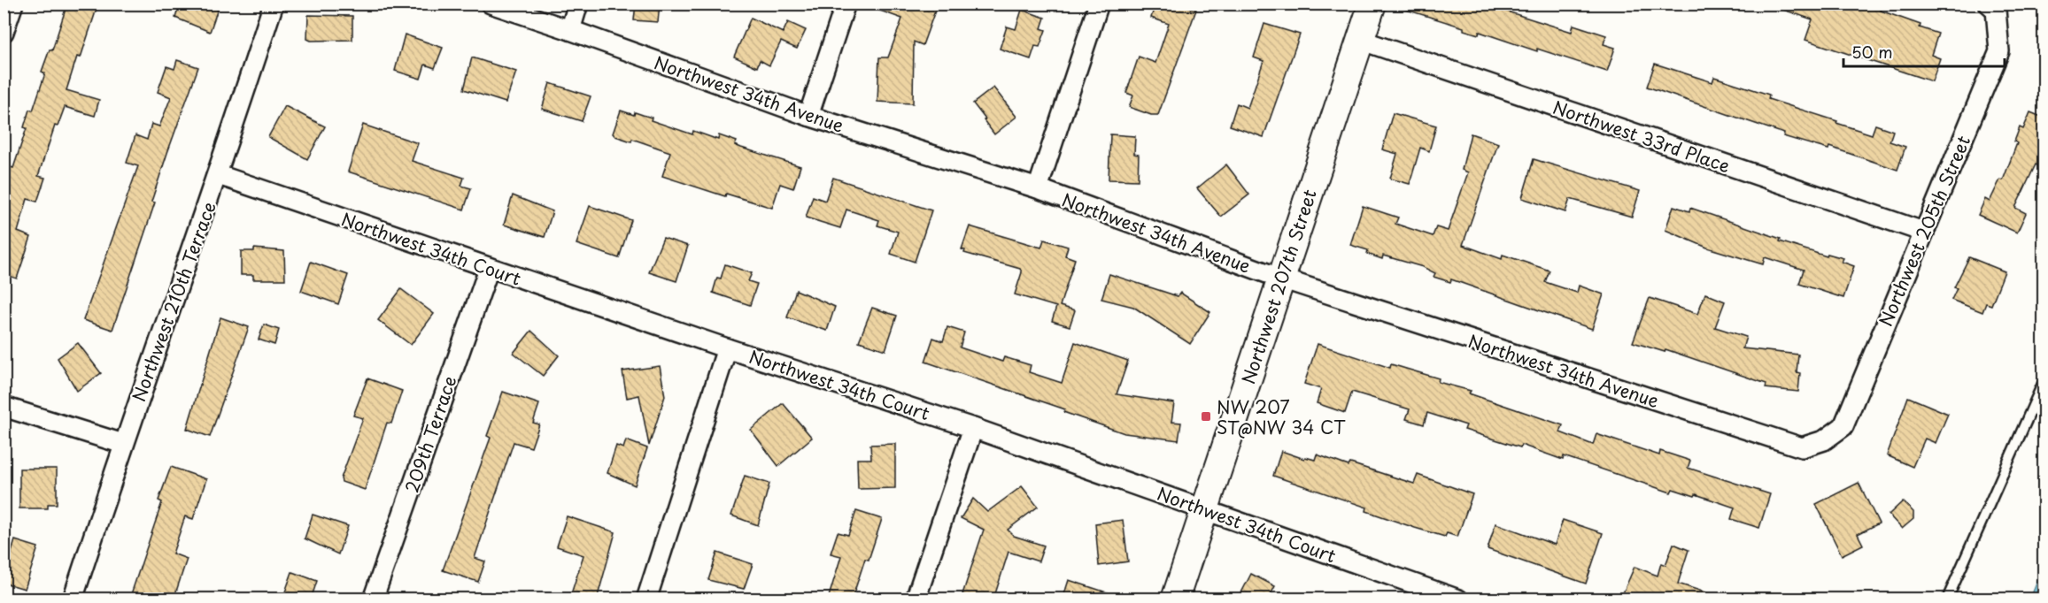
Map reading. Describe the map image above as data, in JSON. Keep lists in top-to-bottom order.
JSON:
{
  "streets": {
    "street": [
      "Northwest 34th Avenue",
      "Northwest 33rd Place",
      "Northwest 205th Street",
      "Northwest 34th Court",
      "Northwest 207th Street",
      "Northwest 210th Terrace",
      "209th Terrace"
    ]
  },
  "crossings": [
    ["Northwest 34th Avenue", "Northwest 205th Street"],
    ["Northwest 34th Avenue", "Northwest 207th Street"],
    ["Northwest 33rd Place", "Northwest 205th Street"],
    ["Northwest 33rd Place", "Northwest 207th Street"],
    ["Northwest 34th Court", "Northwest 207th Street"],
    ["Northwest 34th Court", "Northwest 210th Terrace"],
    ["Northwest 34th Court", "209th Terrace"]
  ],
  "places": {
    "transit": ["NW 207 ST@NW 34 CT"]
  },
  "scale_bar": "50 m"
}
